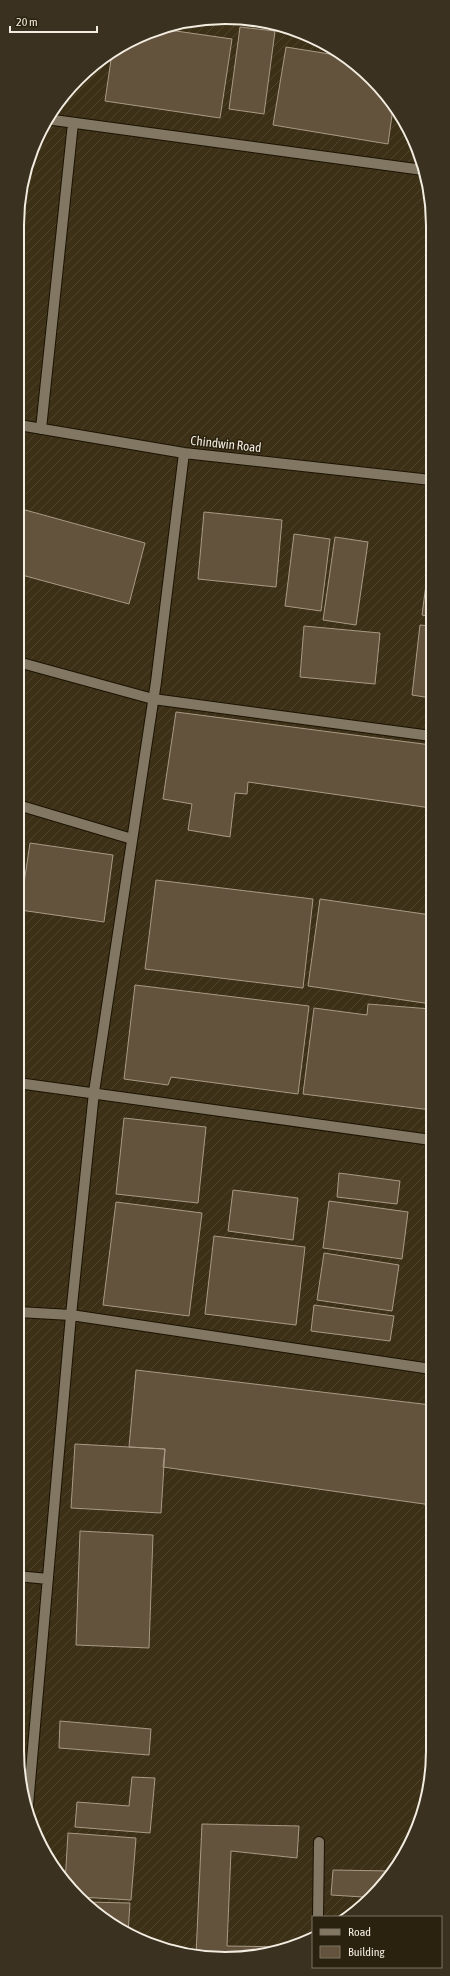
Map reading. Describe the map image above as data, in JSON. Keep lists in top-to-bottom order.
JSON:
{
  "streets": {
    "street": ["Chindwin Road"]
  },
  "legend": ["Road", "Building"],
  "scale_bar": "20 m"
}
